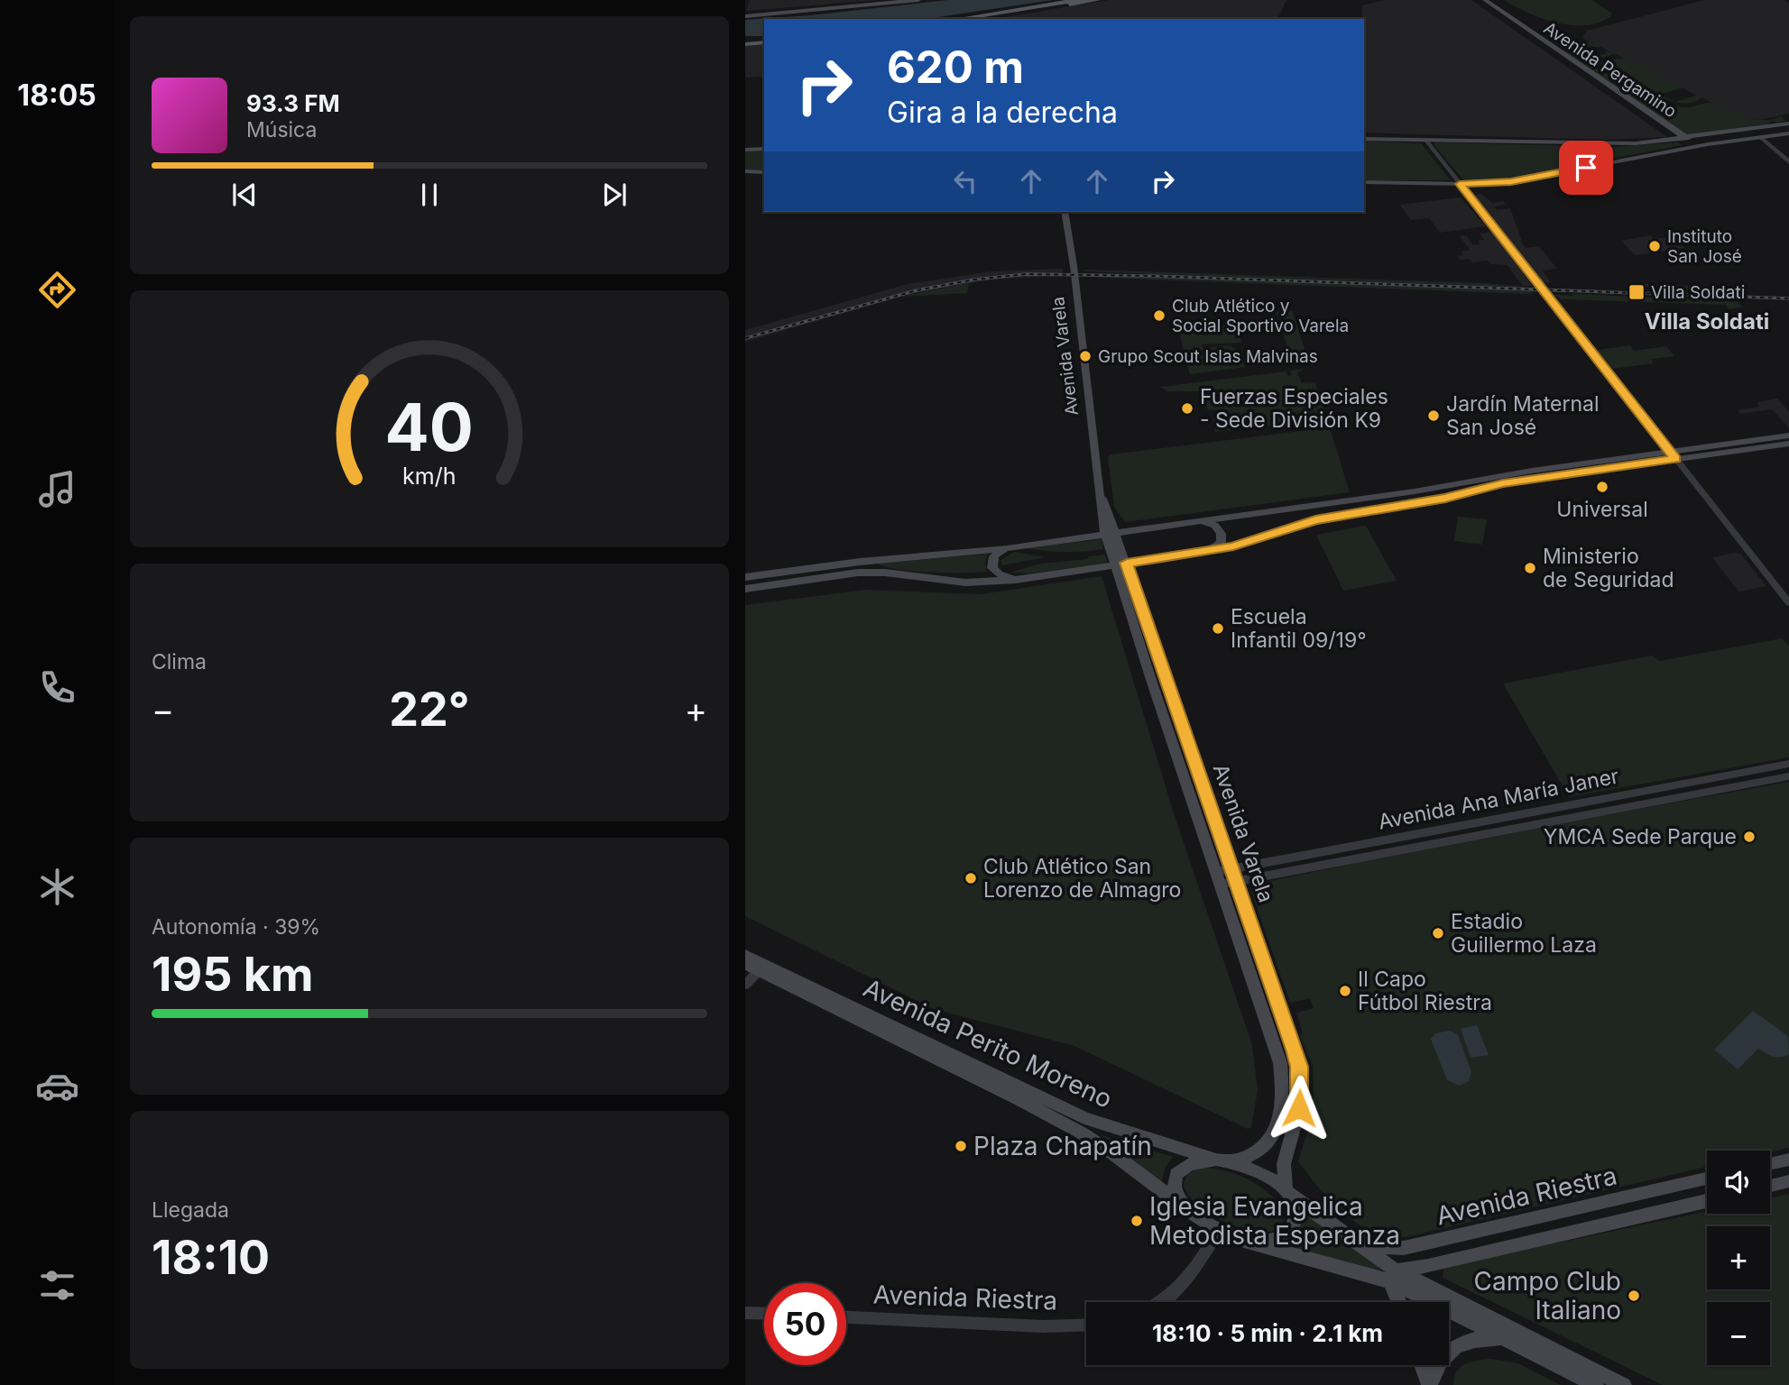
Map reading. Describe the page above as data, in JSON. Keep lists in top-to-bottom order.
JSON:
{
  "streets": {
    "main road": [
      "Avenida Pergamino",
      "Avenida Varela",
      "Avenida Perito Moreno",
      "Avenida Riestra"
    ],
    "street": ["Avenida Ana María Janer"]
  },
  "crossings": [
    ["Avenida Varela", "Avenida Ana María Janer"],
    ["Avenida Varela", "Avenida Perito Moreno"]
  ],
  "districts": ["Villa Soldati"],
  "places": {
    "other": [
      "Instituto San José",
      "Club Atlético y Social Sportivo Varela",
      "Grupo Scout Islas Malvinas",
      "Fuerzas Especiales - Sede División K9",
      "Jardín Maternal San José",
      "Universal",
      "Ministerio de Seguridad",
      "Escuela Infantil 09/19°",
      "YMCA Sede Parque",
      "Club Atlético San Lorenzo de Almagro",
      "Estadio Guillermo Laza",
      "Il Capo Fútbol Riestra",
      "Plaza Chapatín",
      "Iglesia Evangelica Metodista Esperanza",
      "Campo Club Italiano"
    ],
    "transit": ["Villa Soldati"]
  },
  "page": {
    "tabs": "18:05",
    "turn": ["620 m", "Gira a la derecha"],
    "song": ["93.3 FM", "Música"],
    "tile": [
      "Clima",
      ["Autonomía · 39%", "195 km"],
      ["Llegada", "18:10"]
    ],
    "heat": ["−", "22°", "+"],
    "map_buttons": ["+", "−"],
    "limit": "50",
    "trip": "18:10 · 5 min · 2.1 km",
    "gauge": ["40", "km/h"]
  }
}
